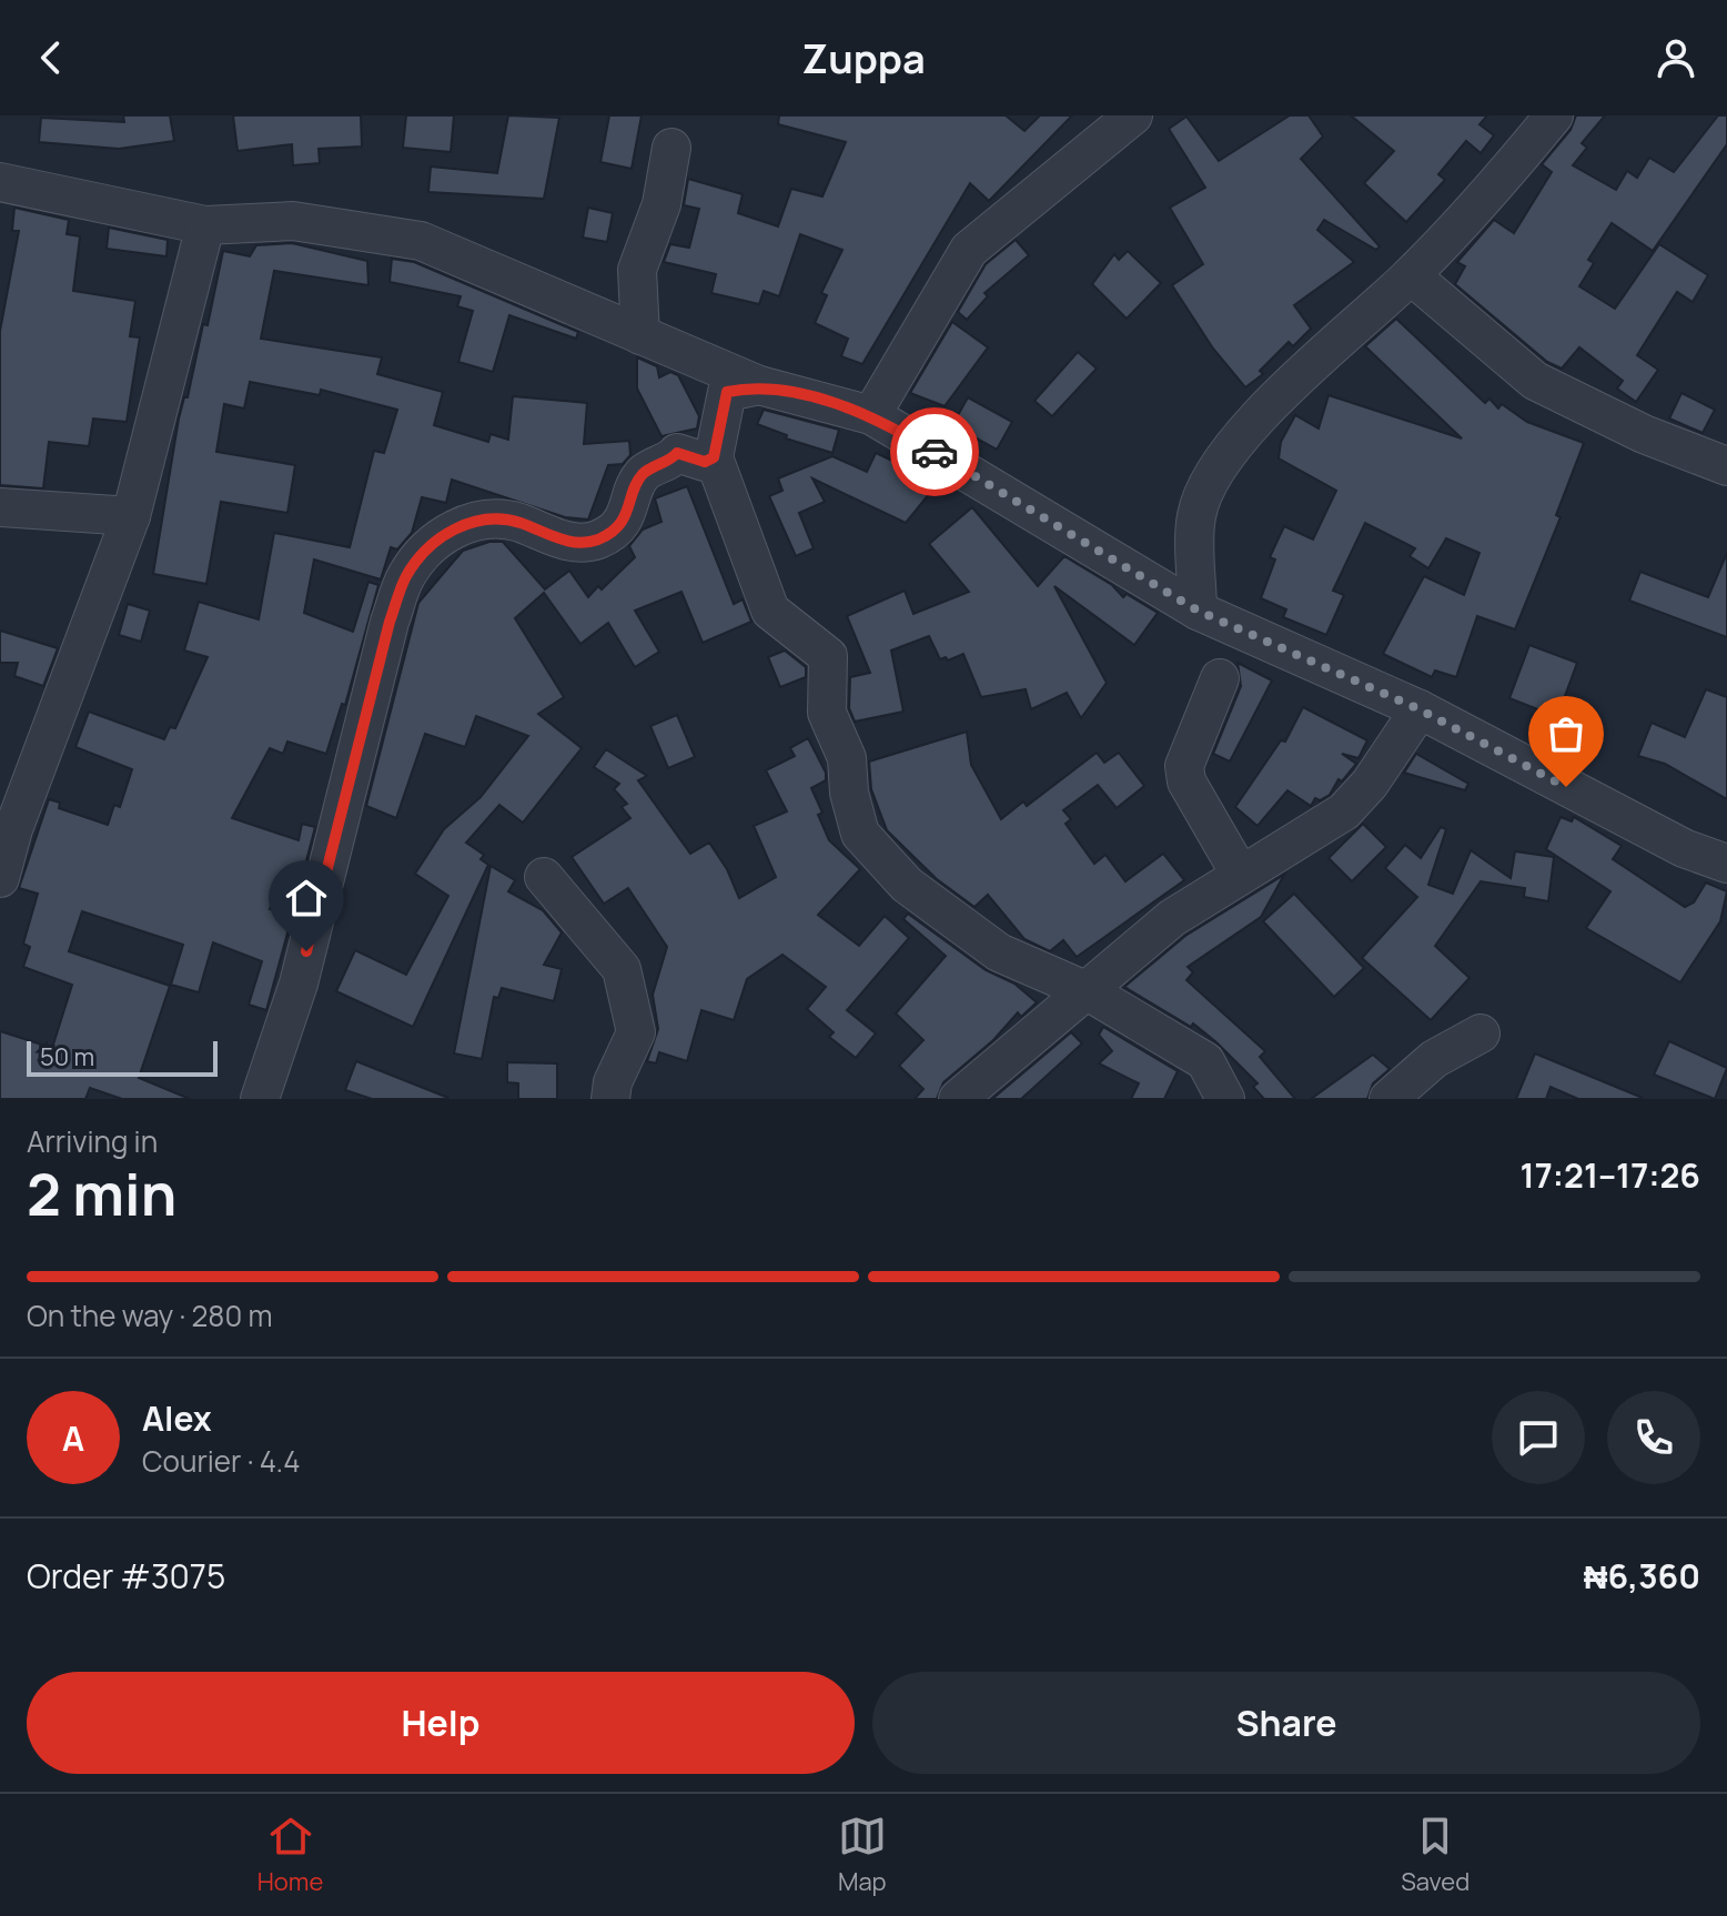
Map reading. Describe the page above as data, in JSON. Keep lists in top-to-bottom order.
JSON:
{
  "scale_bar": "50 m",
  "page": {
    "header": "Zuppa",
    "scale": "50 m",
    "heading": ["2 min", "Arriving in", "17:21–17:26"],
    "panel": [
      "Alex",
      "Courier · 4.4",
      "Order #3075",
      "₦6,360"
    ],
    "bar": "On the way · 280 m",
    "round": "A",
    "buttons": ["Help", "Share"],
    "tabs": ["Home", "Map", "Saved"]
  }
}
